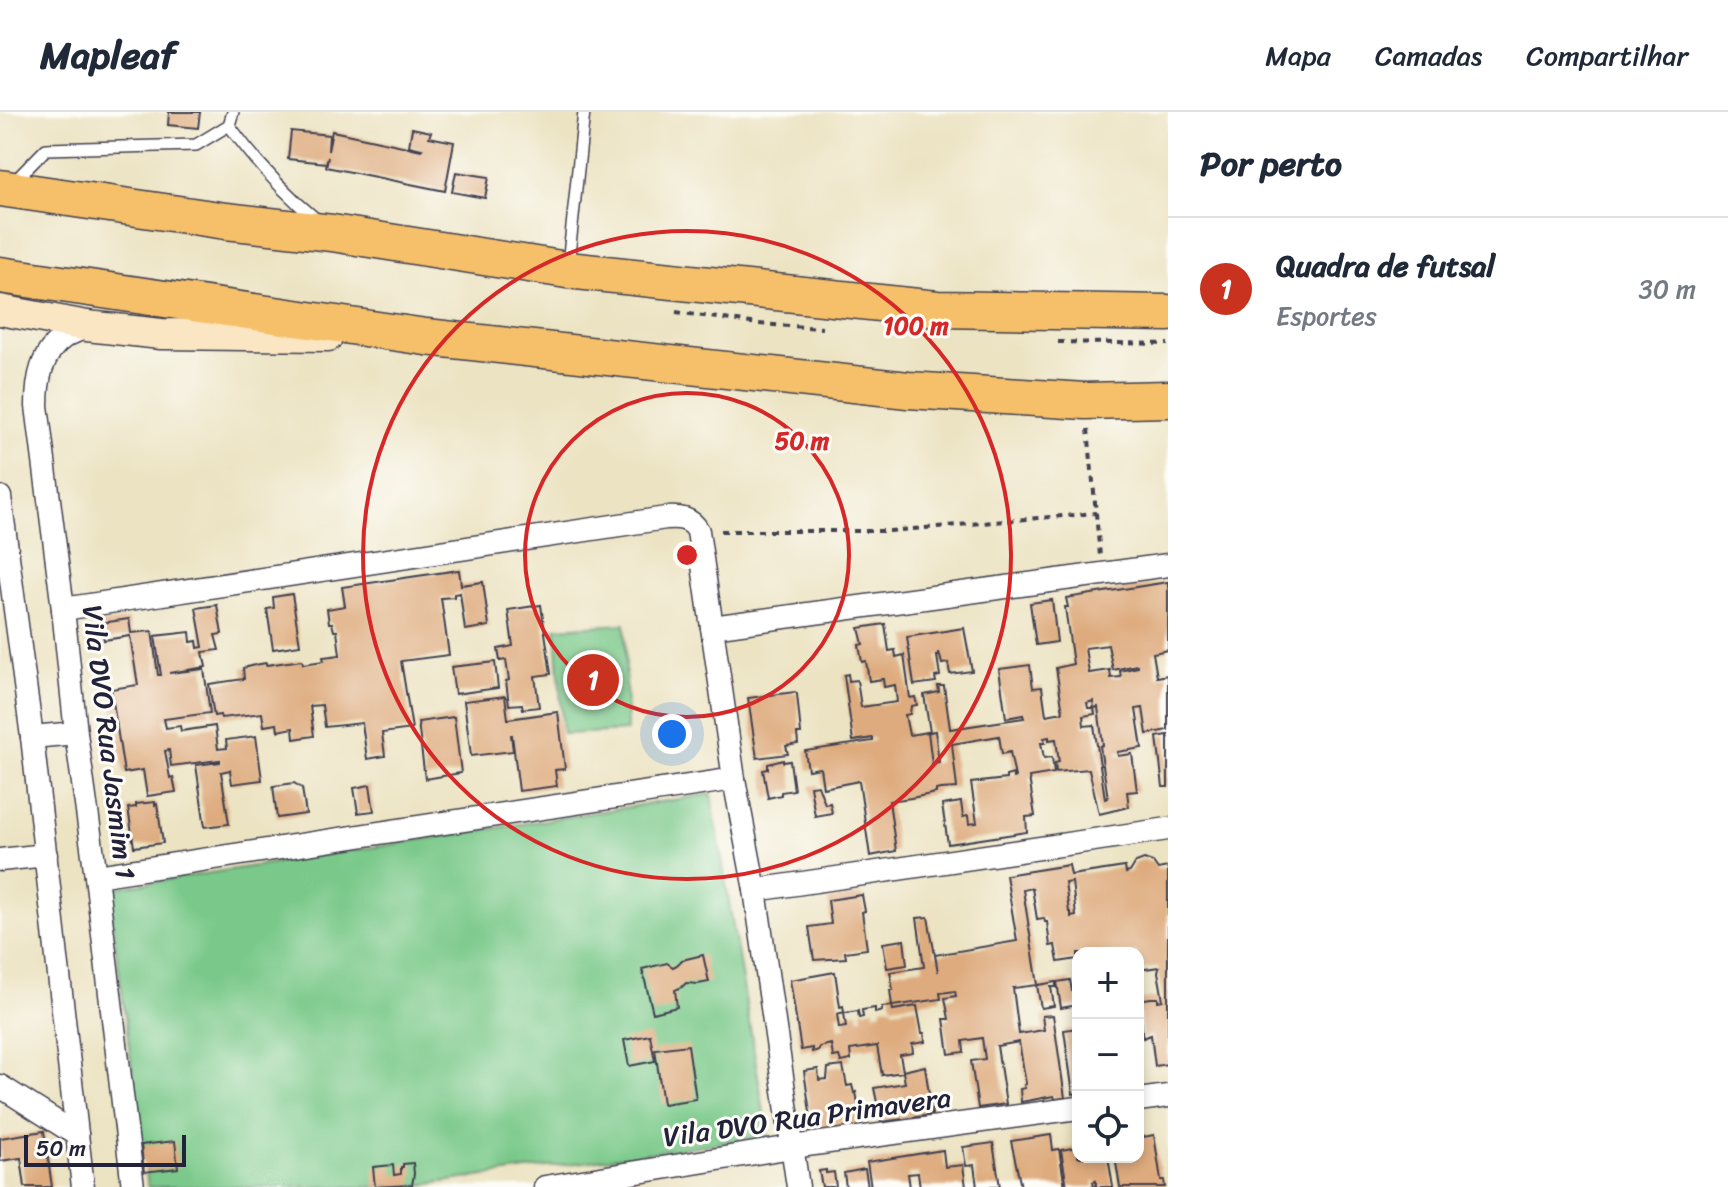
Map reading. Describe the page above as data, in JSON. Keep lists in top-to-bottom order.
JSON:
{
  "streets": {
    "street": ["Vila DVO Rua Jasmim 1", "Vila DVO Rua Primavera"]
  },
  "scale_bar": "50 m",
  "page": {
    "header": "Mapleaf",
    "nav": ["Mapa", "Camadas", "Compartilhar"],
    "heading": "Por perto",
    "list": [
      {
        "mark": "1",
        "name": "Quadra de futsal",
        "note": "Esportes",
        "value": "30 m"
      }
    ],
    "pins": "1",
    "map_buttons": ["+", "−"],
    "scale": "50 m"
  },
  "rings": ["100 m", "50 m"]
}
